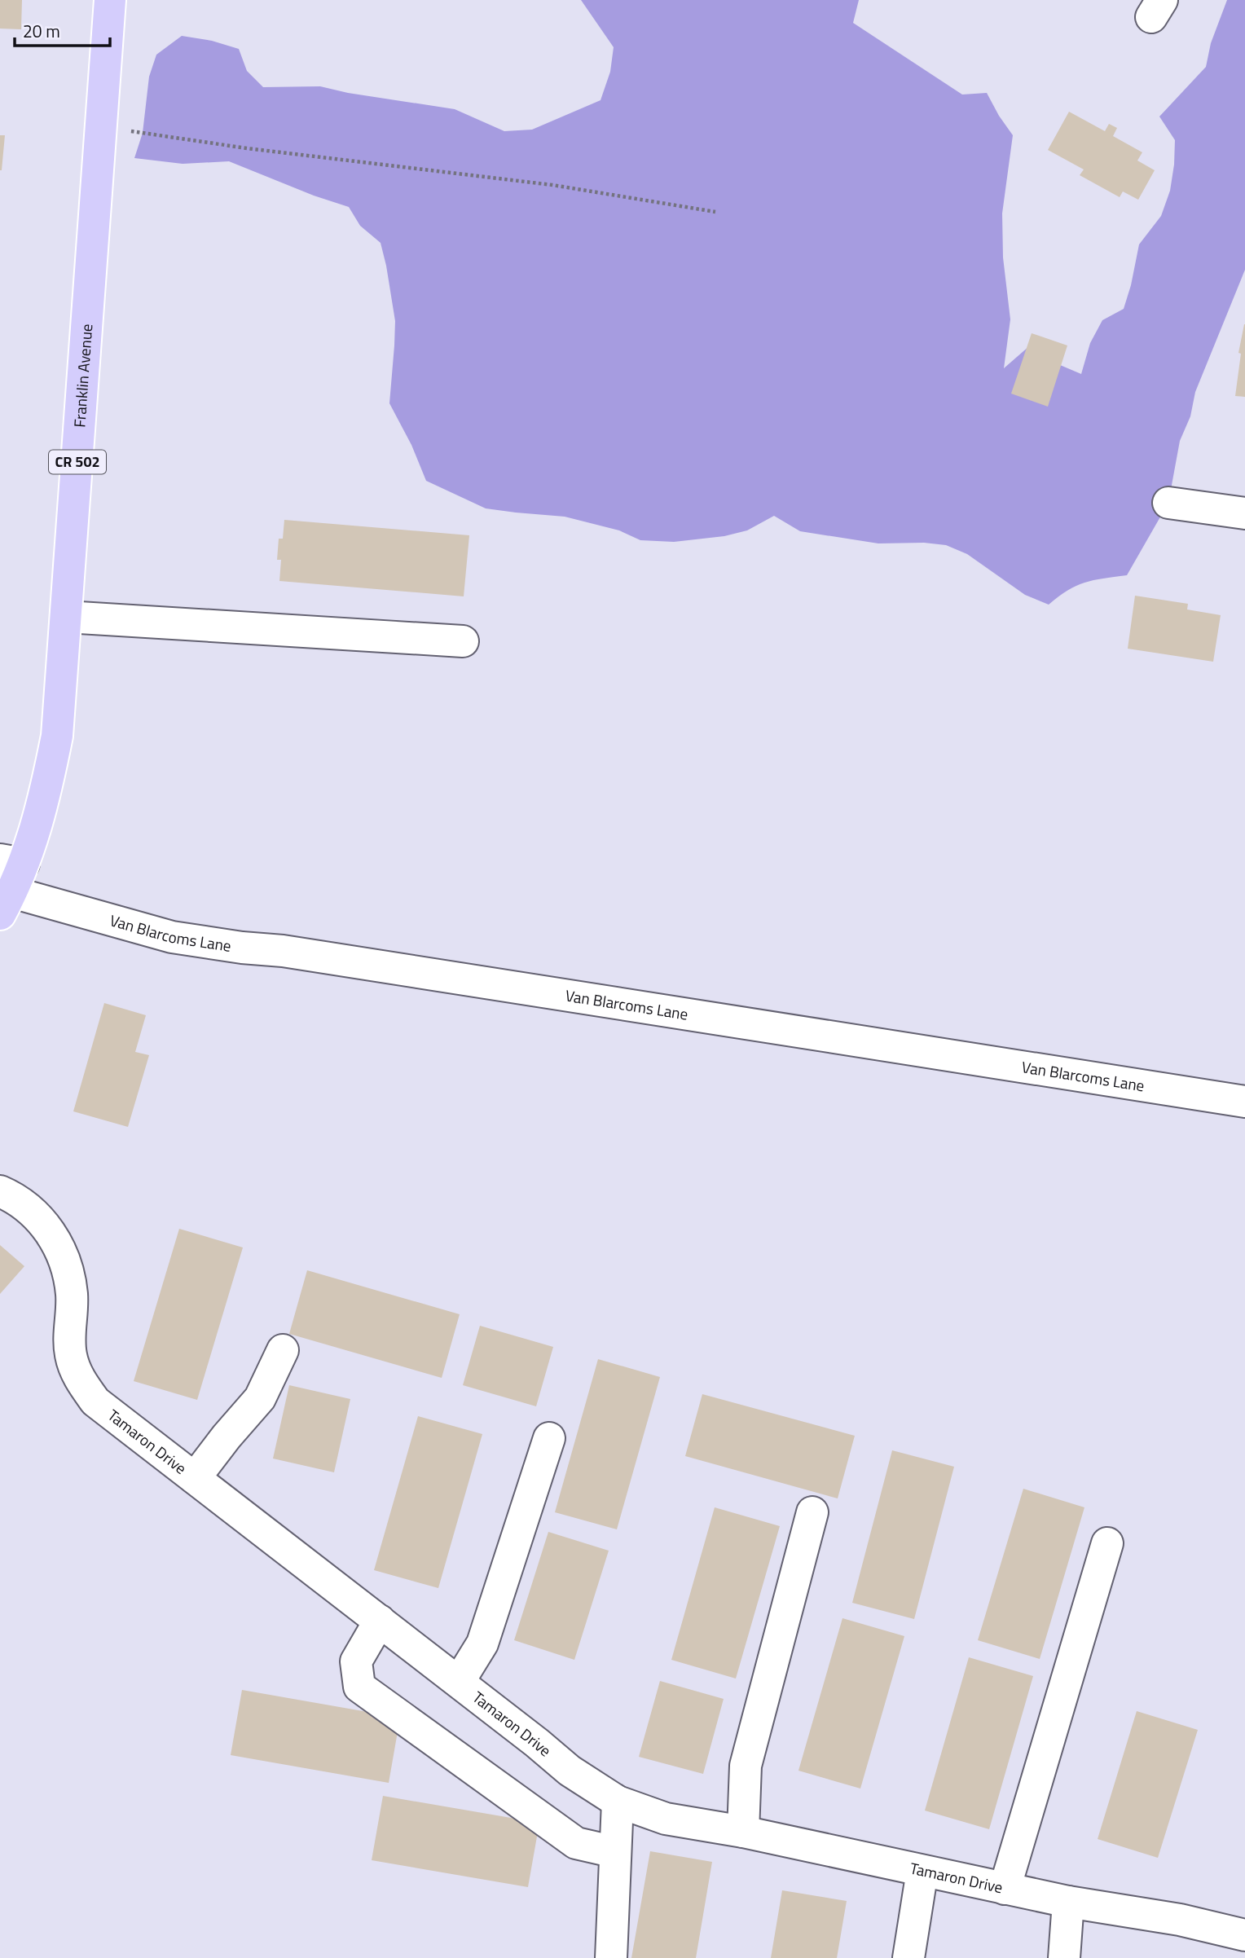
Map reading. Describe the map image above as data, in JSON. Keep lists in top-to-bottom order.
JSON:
{
  "streets": {
    "main road": ["Franklin Avenue", "CR 502"],
    "street": ["Van Blarcoms Lane", "Tamaron Drive"]
  },
  "crossings": [
    ["Franklin Avenue", "Van Blarcoms Lane"]
  ],
  "scale_bar": "20 m"
}
